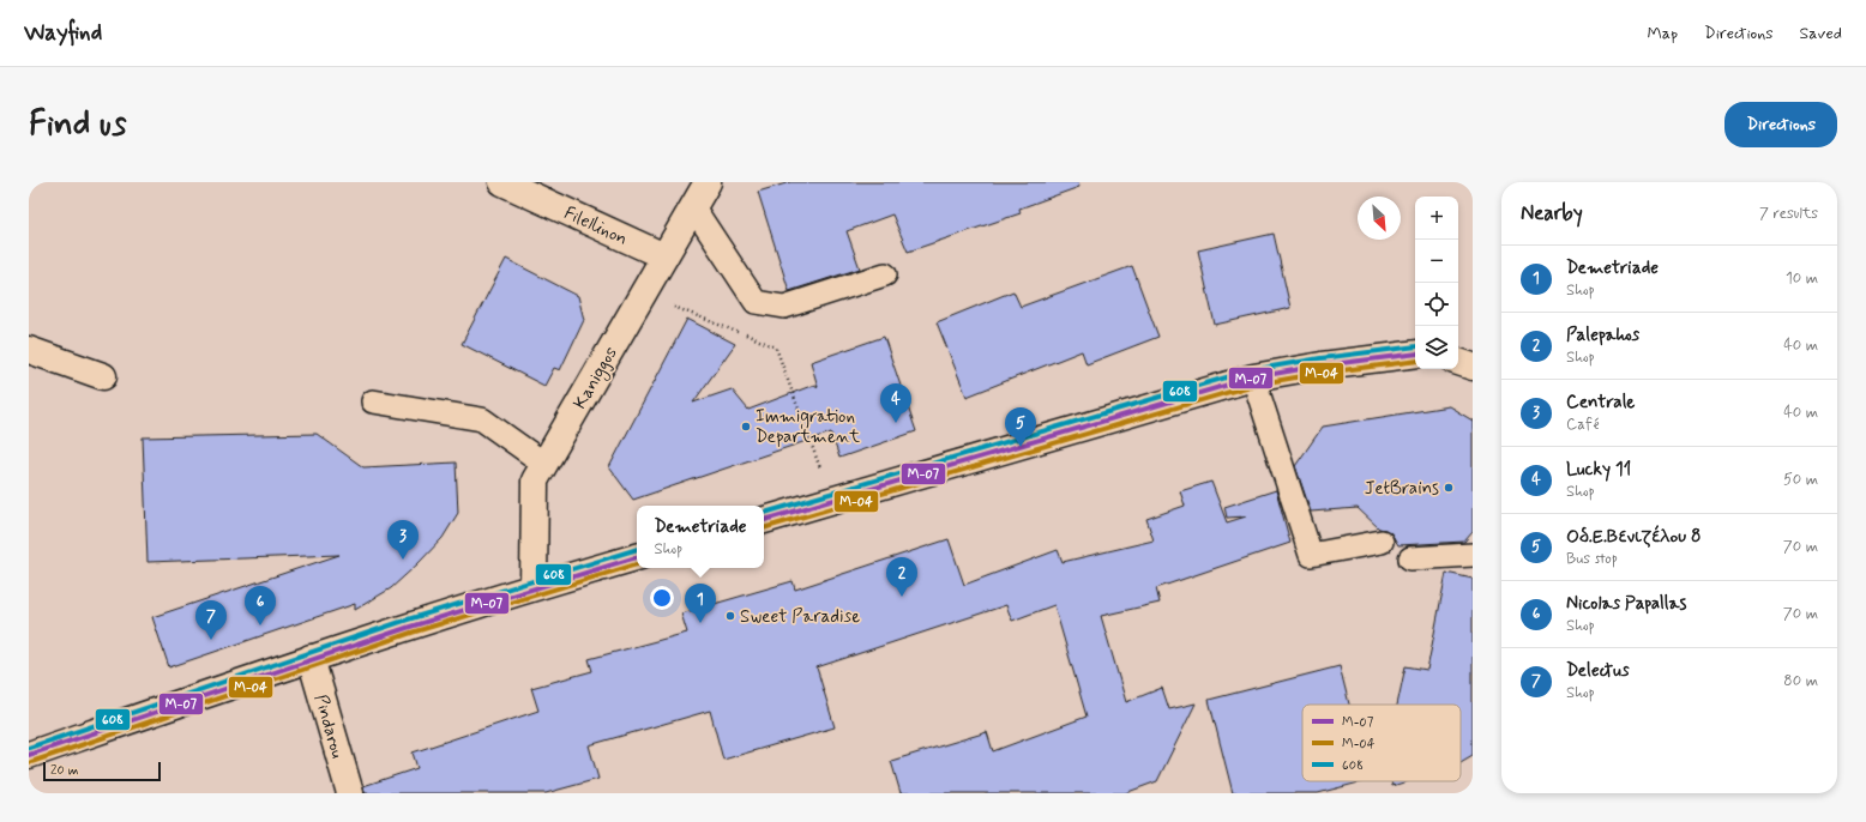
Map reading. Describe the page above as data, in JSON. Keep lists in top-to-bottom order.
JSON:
{
  "streets": {
    "main road": ["Filellinon", "Kaniggos", "Pindarou"]
  },
  "crossings": [
    ["Filellinon", "Kaniggos"]
  ],
  "places": ["Immigration Department", "JetBrains", "Sweet Paradise"],
  "lines": ["transit line 608", "transit line M-07", "transit line M-04"],
  "legend": ["M-07", "M-04", "608"],
  "scale_bar": "20 m",
  "north": "bottom right",
  "page": {
    "header": "Wayfind",
    "nav": ["Map", "Directions", "Saved"],
    "buttons": "Directions",
    "title": "Find us",
    "heading": ["Nearby", "7 results"],
    "map_buttons": ["+", "−"],
    "list": [
      {
        "mark": "1",
        "name": "Demetriade",
        "note": "Shop",
        "value": "10 m"
      },
      {
        "mark": "2",
        "name": "Palepahos",
        "note": "Shop",
        "value": "40 m"
      },
      {
        "mark": "3",
        "name": "Centrale",
        "note": "Café",
        "value": "40 m"
      },
      {
        "mark": "4",
        "name": "Lucky 11",
        "note": "Shop",
        "value": "50 m"
      },
      {
        "mark": "5",
        "name": "Οδ.Ε.Βενιζέλου 8",
        "note": "Bus stop",
        "value": "70 m"
      },
      {
        "mark": "6",
        "name": "Nicolas Papallas",
        "note": "Shop",
        "value": "70 m"
      },
      {
        "mark": "7",
        "name": "Delectus",
        "note": "Shop",
        "value": "80 m"
      }
    ],
    "pins": [
      "4",
      "5",
      "3",
      "2",
      "1",
      "6",
      "7"
    ],
    "popup": ["Demetriade", "Shop"],
    "scale": "20 m"
  }
}
